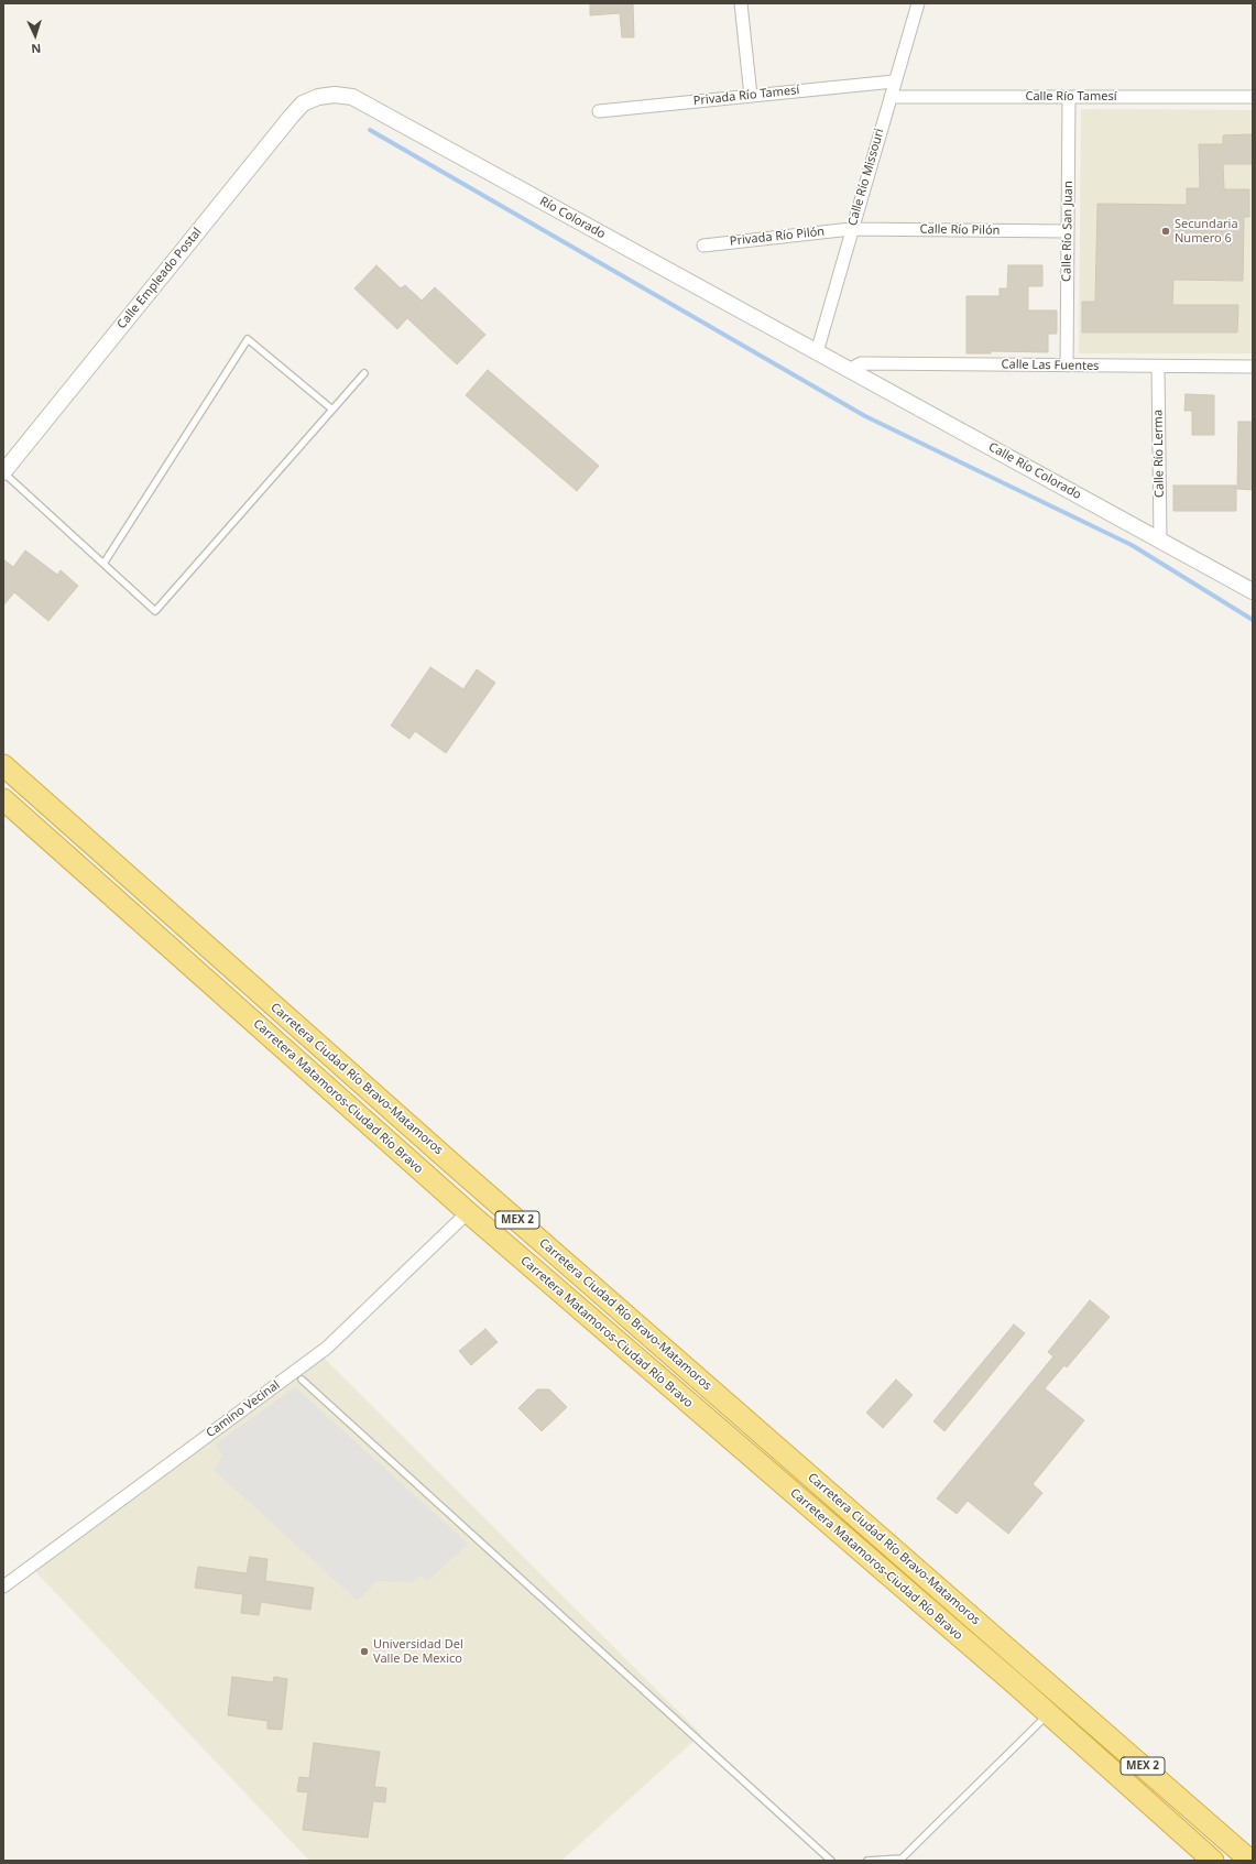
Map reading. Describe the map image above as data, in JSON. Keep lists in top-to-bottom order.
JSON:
{
  "streets": {
    "highway": ["Carretera Ciudad Río Bravo-Matamoros", "Carretera Matamoros-Ciudad Río Bravo", "MEX 2"],
    "street": [
      "Privada Río Tamesí",
      "Calle Río Tamesí",
      "Calle Río Missouri",
      "Río Colorado",
      "Calle Río Pilón",
      "Calle Río San Juan",
      "Privada Río Pilón",
      "Calle Empleado Postal",
      "Calle Las Fuentes",
      "Calle Río Lerma",
      "Calle Río Colorado",
      "Camino Vecinal"
    ]
  },
  "crossings": [
    ["Privada Río Tamesí", "Calle Río Missouri"],
    ["Calle Río Tamesí", "Calle Río Missouri"],
    ["Calle Río Tamesí", "Calle Río San Juan"],
    ["Calle Río Missouri", "Río Colorado"],
    ["Calle Río Missouri", "Calle Río Pilón"],
    ["Calle Río Missouri", "Privada Río Pilón"],
    ["Calle Río Missouri", "Calle Río Colorado"],
    ["Río Colorado", "Calle Empleado Postal"],
    ["Río Colorado", "Calle Río Colorado"],
    ["Calle Río Pilón", "Calle Río San Juan"],
    ["Calle Río Pilón", "Privada Río Pilón"],
    ["Calle Río San Juan", "Calle Las Fuentes"],
    ["Calle Las Fuentes", "Calle Río Lerma"],
    ["Calle Las Fuentes", "Calle Río Colorado"],
    ["Calle Río Lerma", "Calle Río Colorado"],
    ["Carretera Matamoros-Ciudad Río Bravo", "Camino Vecinal"]
  ],
  "places": ["Secundaria Numero 6", "Universidad Del Valle De Mexico"],
  "north": "bottom"
}
